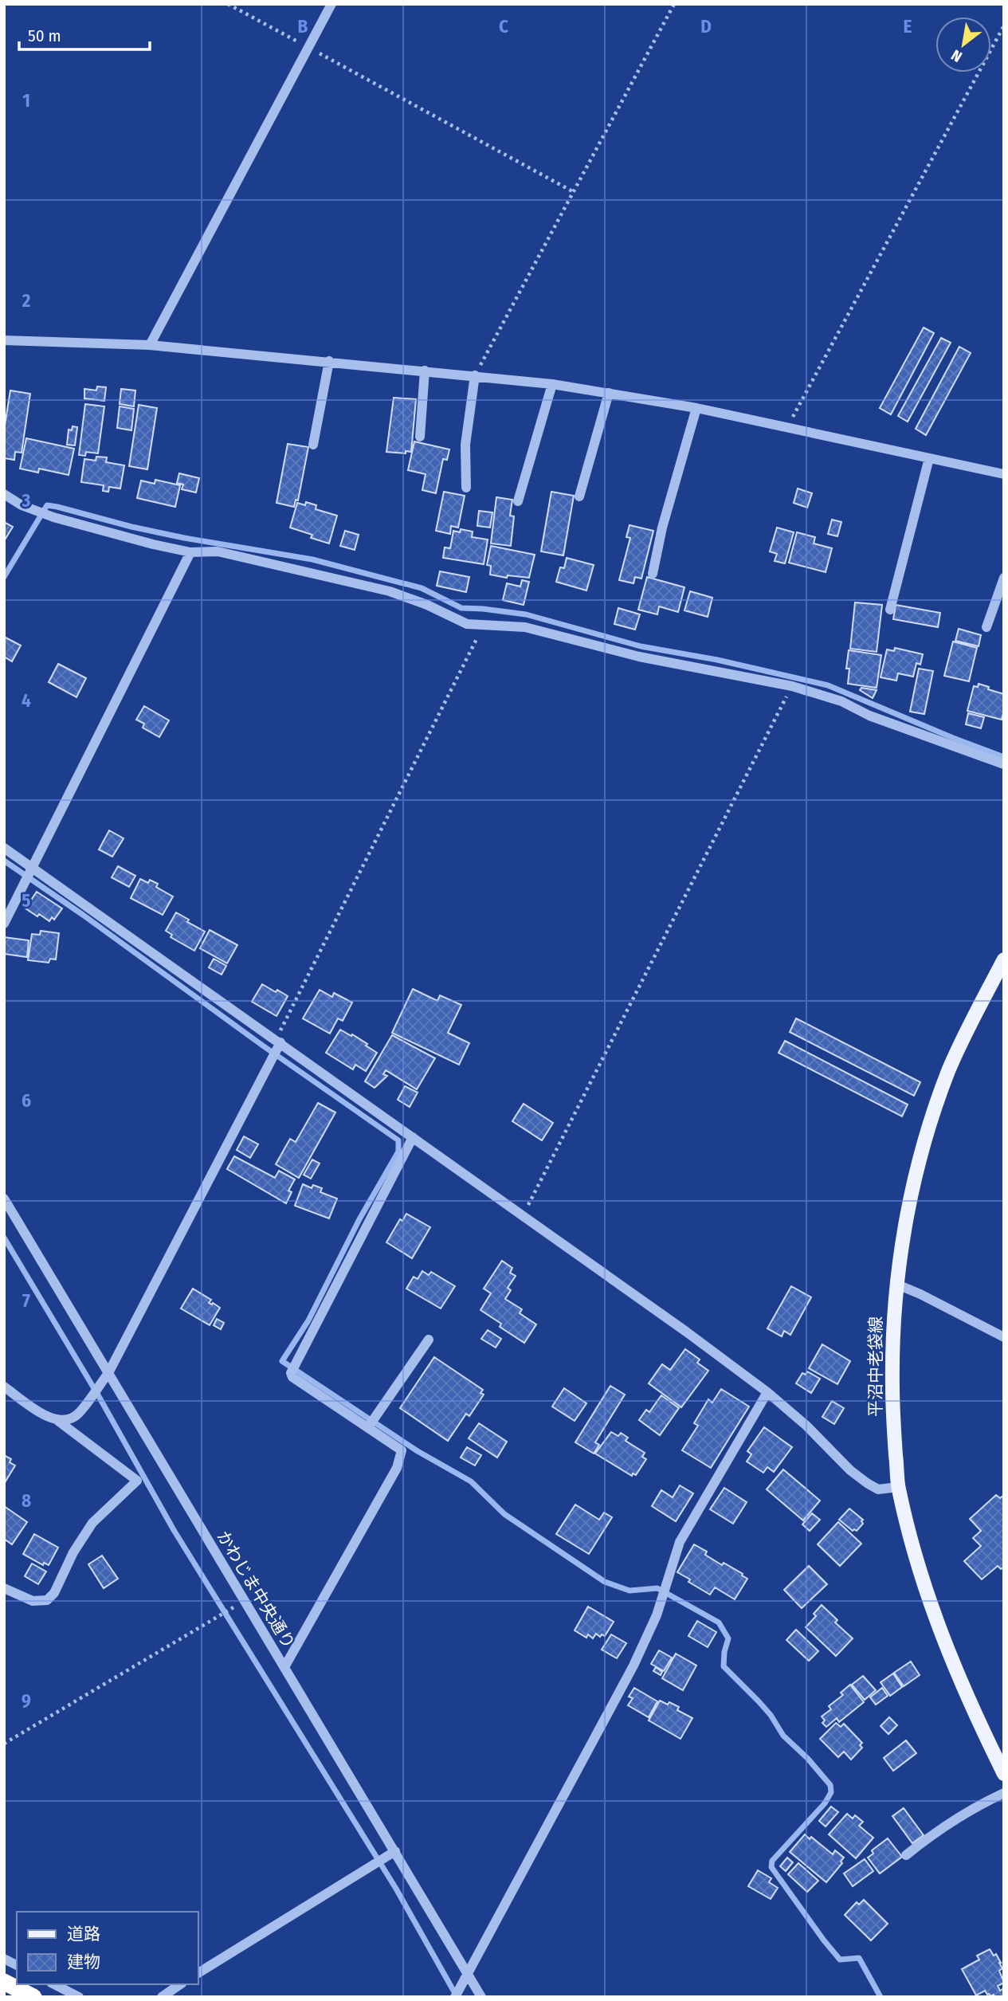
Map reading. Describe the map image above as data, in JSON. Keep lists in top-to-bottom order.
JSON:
{
  "streets": {
    "main road": ["平沼中老袋線"],
    "street": ["かわじま中央通り"]
  },
  "legend": ["道路", "建物"],
  "scale_bar": "50 m",
  "north": "bottom left",
  "grid": {
    "columns": [
      "B",
      "C",
      "D",
      "E"
    ],
    "rows": [
      "1",
      "2",
      "3",
      "4",
      "5",
      "6",
      "7",
      "8",
      "9"
    ]
  }
}
